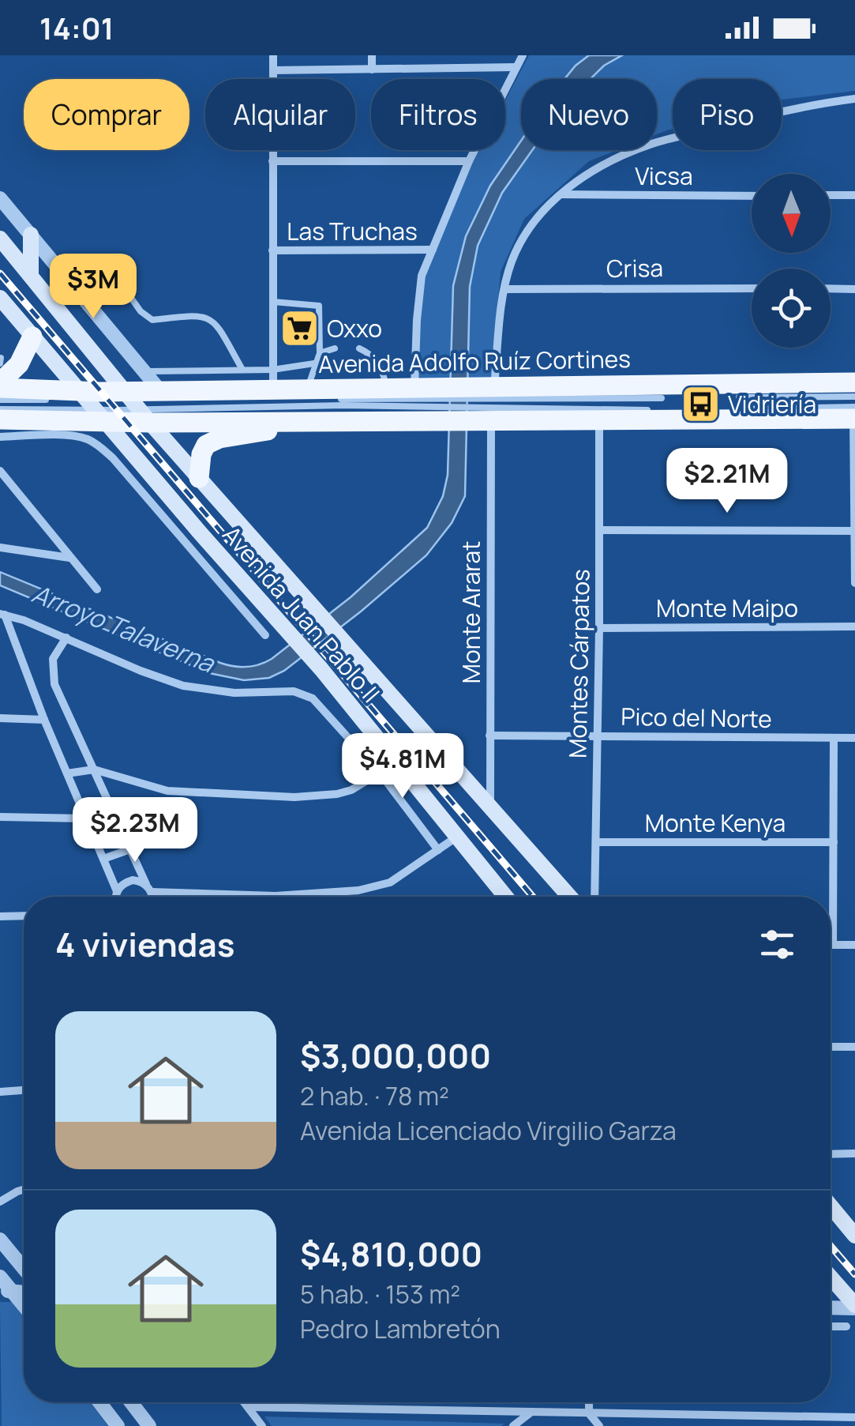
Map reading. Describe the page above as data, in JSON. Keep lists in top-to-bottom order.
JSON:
{
  "streets": {
    "main road": ["Avenida Adolfo Ruíz Cortines", "Avenida Juan Pablo II"],
    "street": [
      "Vicsa",
      "Las Truchas",
      "Crisa",
      "Monte Maipo",
      "Monte Ararat",
      "Montes Cárpatos",
      "Pico del Norte",
      "Monte Kenya"
    ]
  },
  "crossings": [
    ["Avenida Adolfo Ruíz Cortines", "Monte Ararat"],
    ["Avenida Adolfo Ruíz Cortines", "Avenida Juan Pablo II"],
    ["Avenida Adolfo Ruíz Cortines", "Montes Cárpatos"],
    ["Monte Maipo", "Montes Cárpatos"],
    ["Monte Ararat", "Avenida Juan Pablo II"],
    ["Monte Ararat", "Pico del Norte"],
    ["Montes Cárpatos", "Pico del Norte"],
    ["Montes Cárpatos", "Monte Kenya"]
  ],
  "water": ["Arroyo Talaverna"],
  "places": {
    "supermarket": ["Oxxo"],
    "bus stop": ["Vidriería"]
  },
  "north": "bottom",
  "page": {
    "status": "14:01",
    "chip": [
      "Comprar",
      "Alquilar",
      "Filtros",
      "Nuevo",
      "Piso"
    ],
    "price": [
      "$3M",
      "$2.21M",
      "$4.81M",
      "$2.23M"
    ],
    "heading": "4 viviendas",
    "list": [
      {
        "name": "$3,000,000",
        "note": "2 hab. · 78 m² · Avenida Licenciado Virgilio Garza"
      },
      {
        "name": "$4,810,000",
        "note": "5 hab. · 153 m² · Pedro Lambretón"
      }
    ]
  }
}
